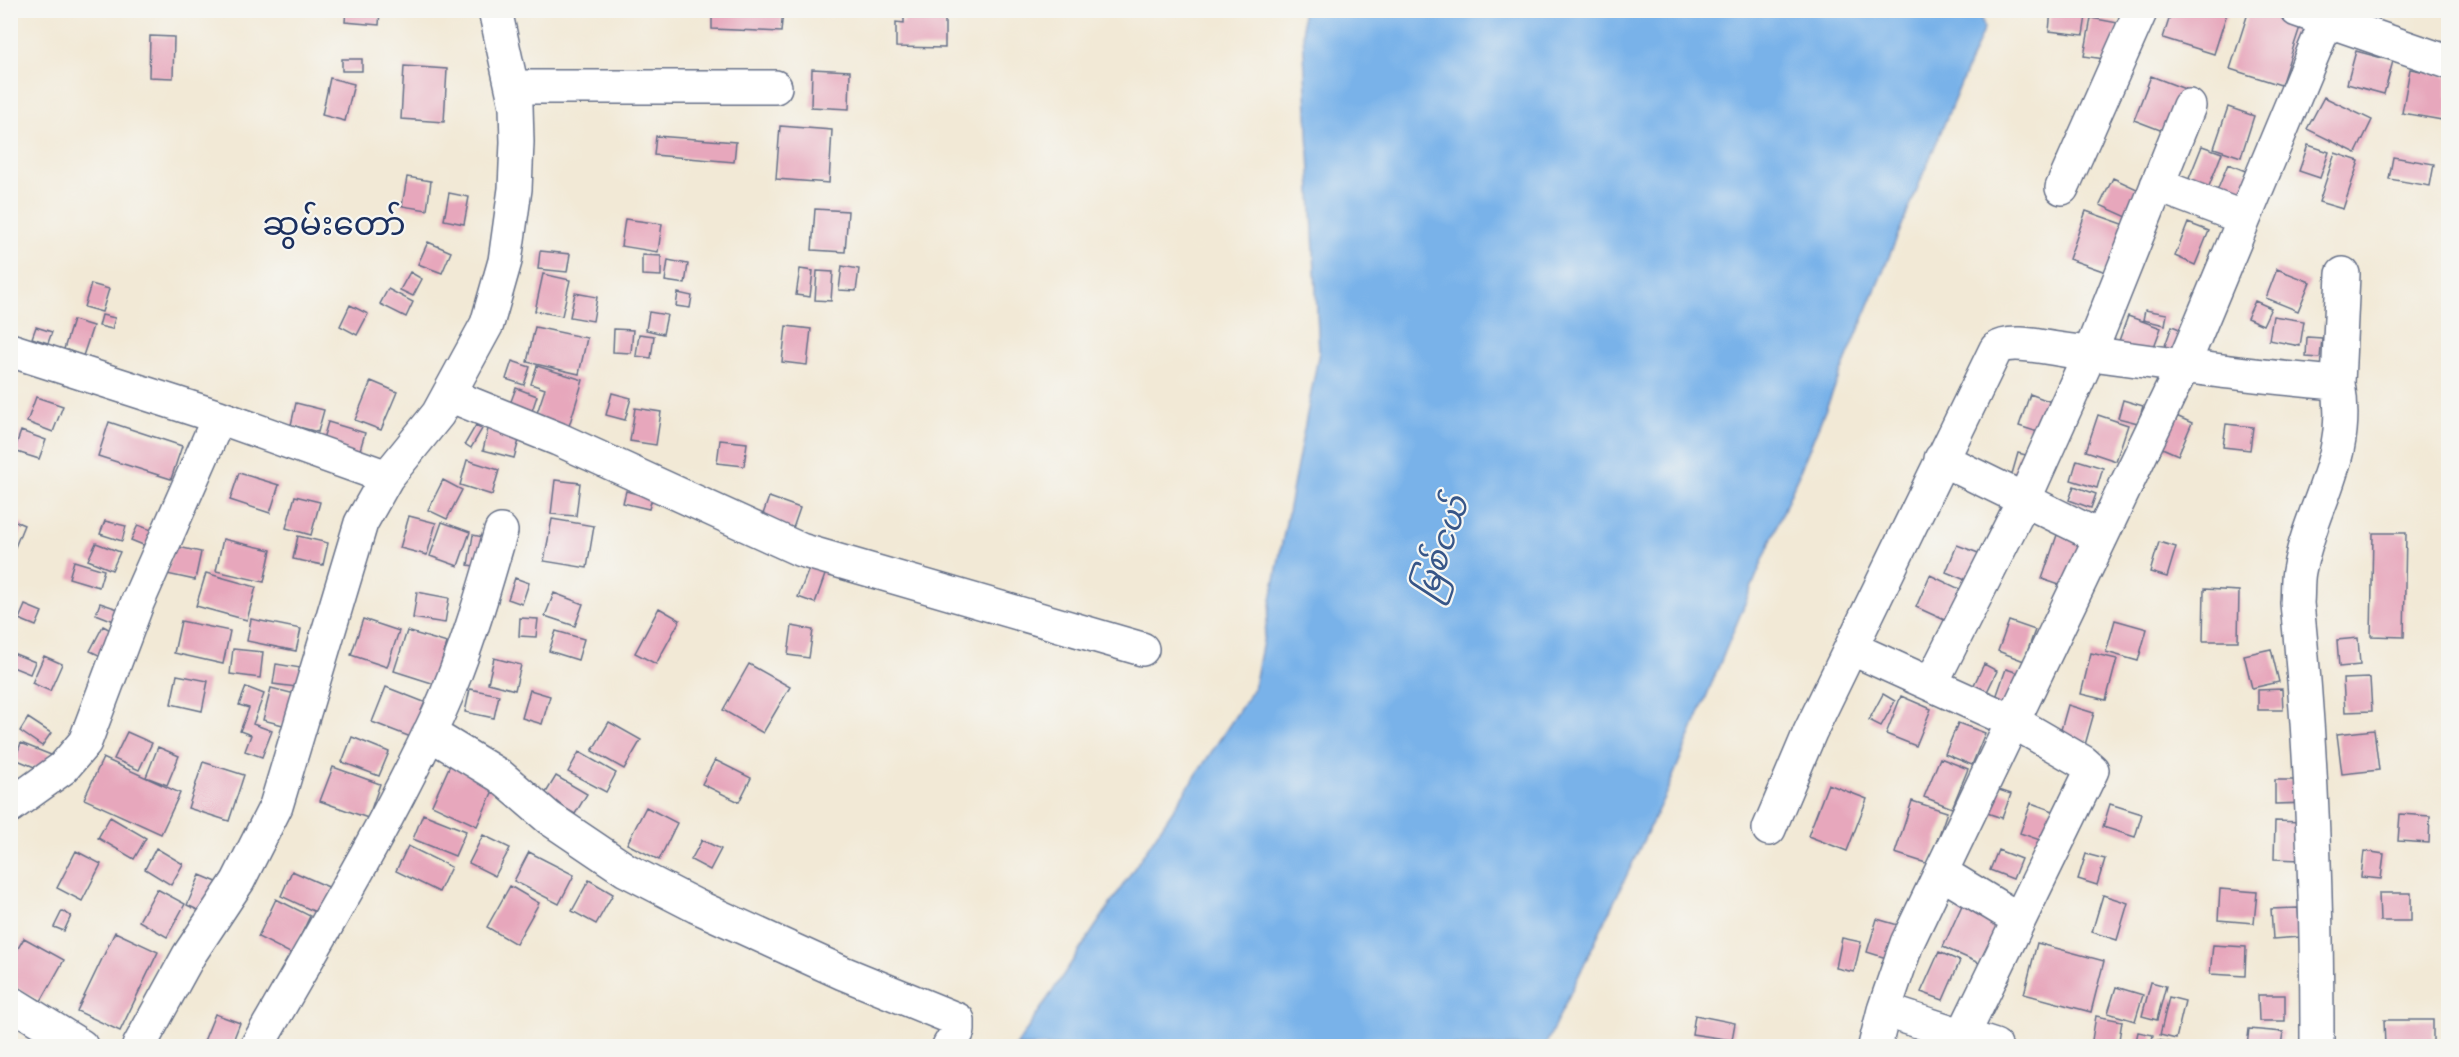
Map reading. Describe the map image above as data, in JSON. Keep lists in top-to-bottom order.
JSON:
{
  "districts": ["ဆွမ်းတော်"],
  "water": ["မြစ်ငယ်"]
}
